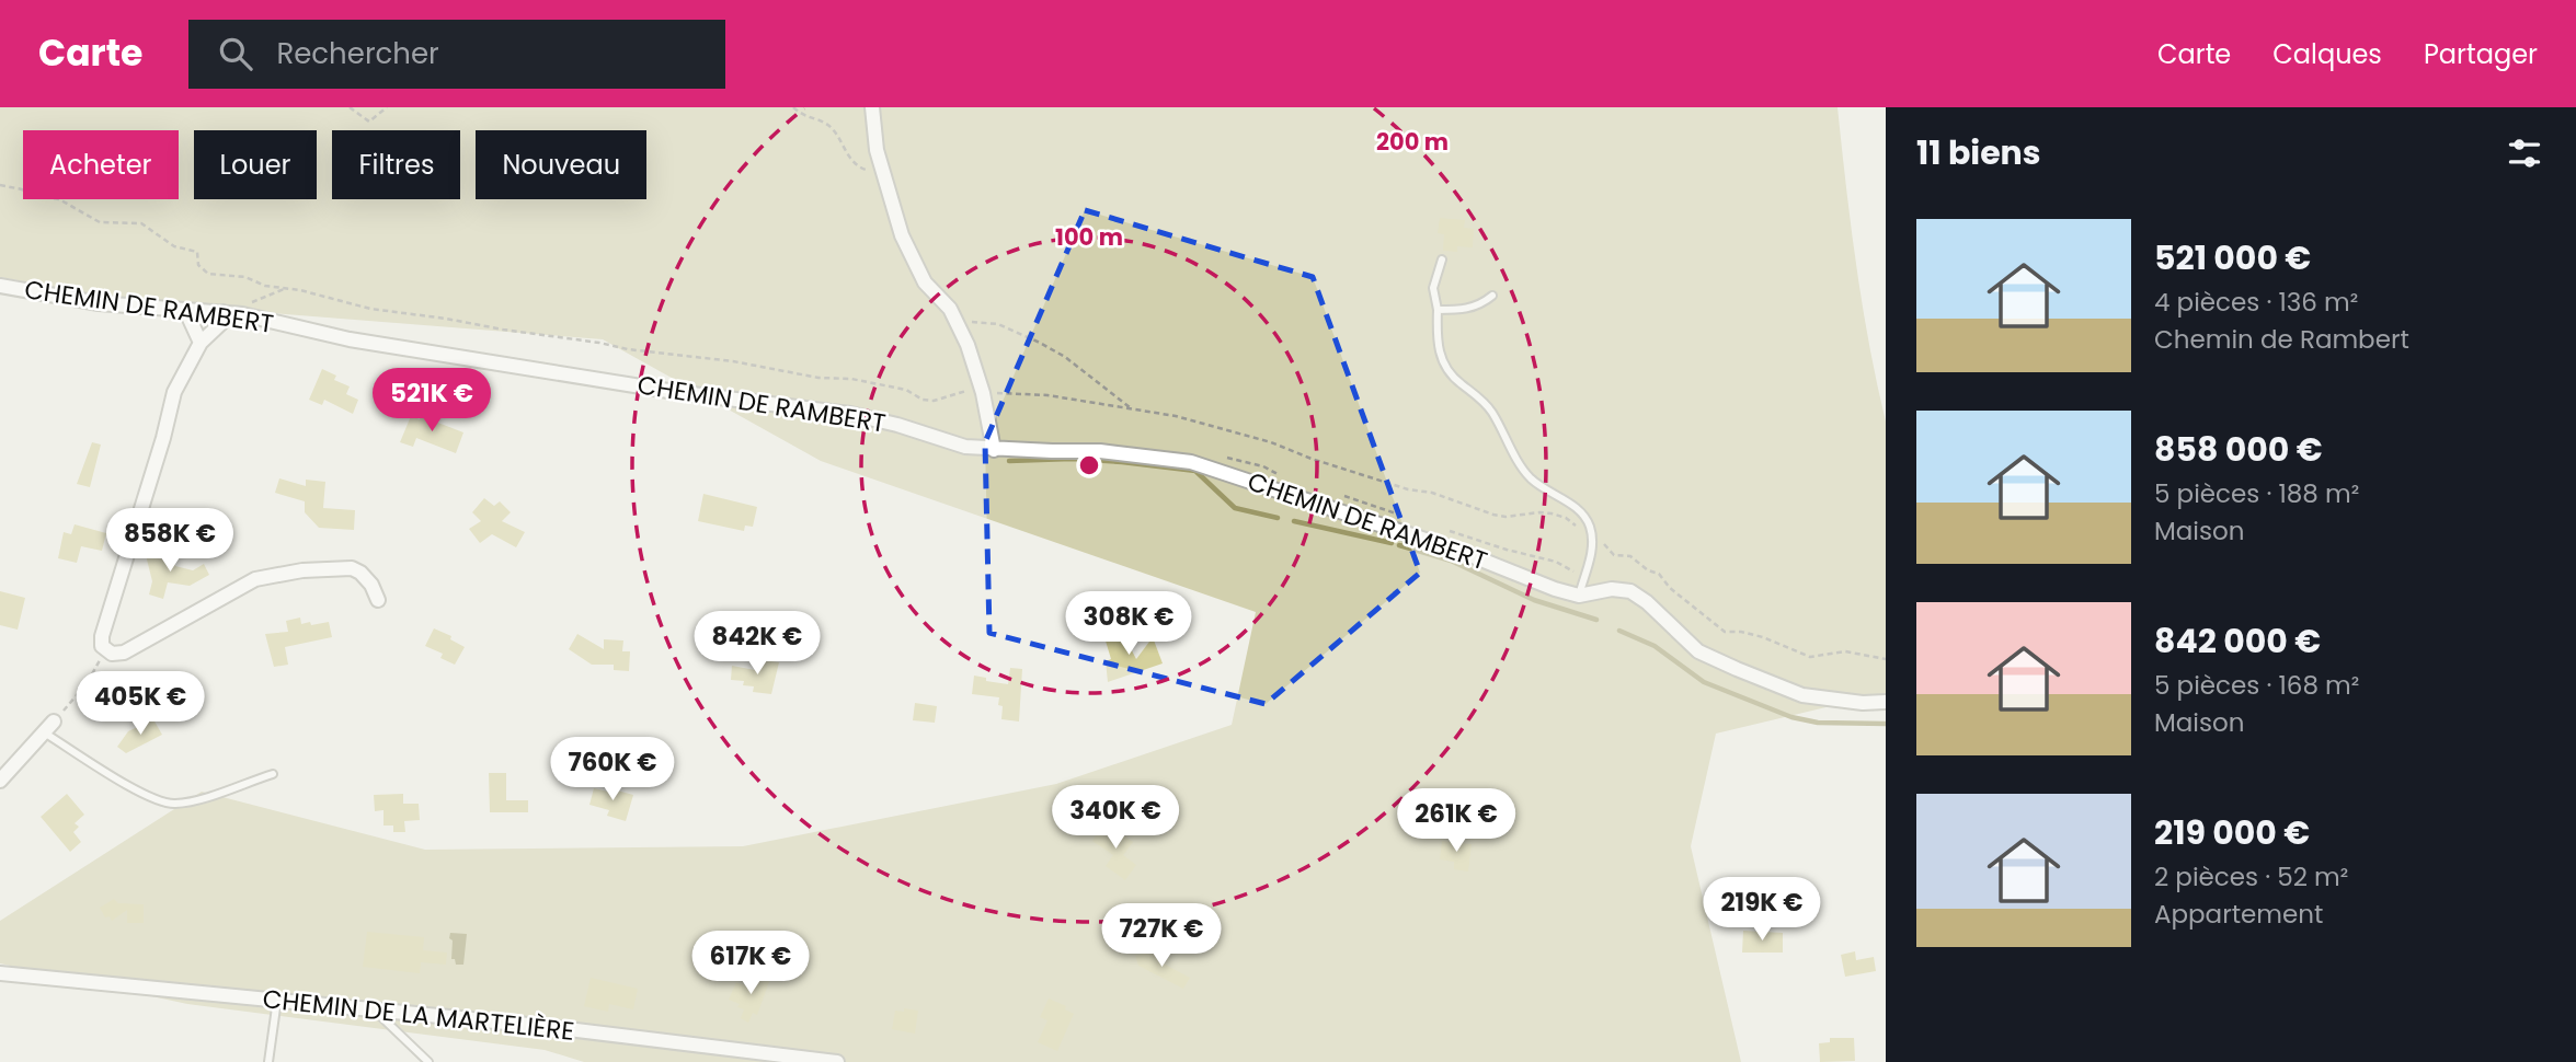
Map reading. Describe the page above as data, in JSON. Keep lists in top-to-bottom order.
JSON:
{
  "streets": {
    "street": ["CHEMIN DE RAMBERT", "CHEMIN DE LA MARTELIÈRE"]
  },
  "page": {
    "header": "Carte",
    "search": "Rechercher",
    "nav": ["Carte", "Calques", "Partager"],
    "heading": "11 biens",
    "chip": [
      "Acheter",
      "Louer",
      "Filtres",
      "Nouveau"
    ],
    "list": [
      {
        "name": "521 000 €",
        "note": "4 pièces · 136 m² · Chemin de Rambert"
      },
      {
        "name": "858 000 €",
        "note": "5 pièces · 188 m² · Maison"
      },
      {
        "name": "842 000 €",
        "note": "5 pièces · 168 m² · Maison"
      },
      {
        "name": "219 000 €",
        "note": "2 pièces · 52 m² · Appartement"
      }
    ],
    "price": [
      "521K €",
      "858K €",
      "308K €",
      "842K €",
      "405K €",
      "760K €",
      "340K €",
      "261K €",
      "219K €",
      "727K €",
      "617K €"
    ]
  },
  "rings": ["200 m", "100 m"]
}
